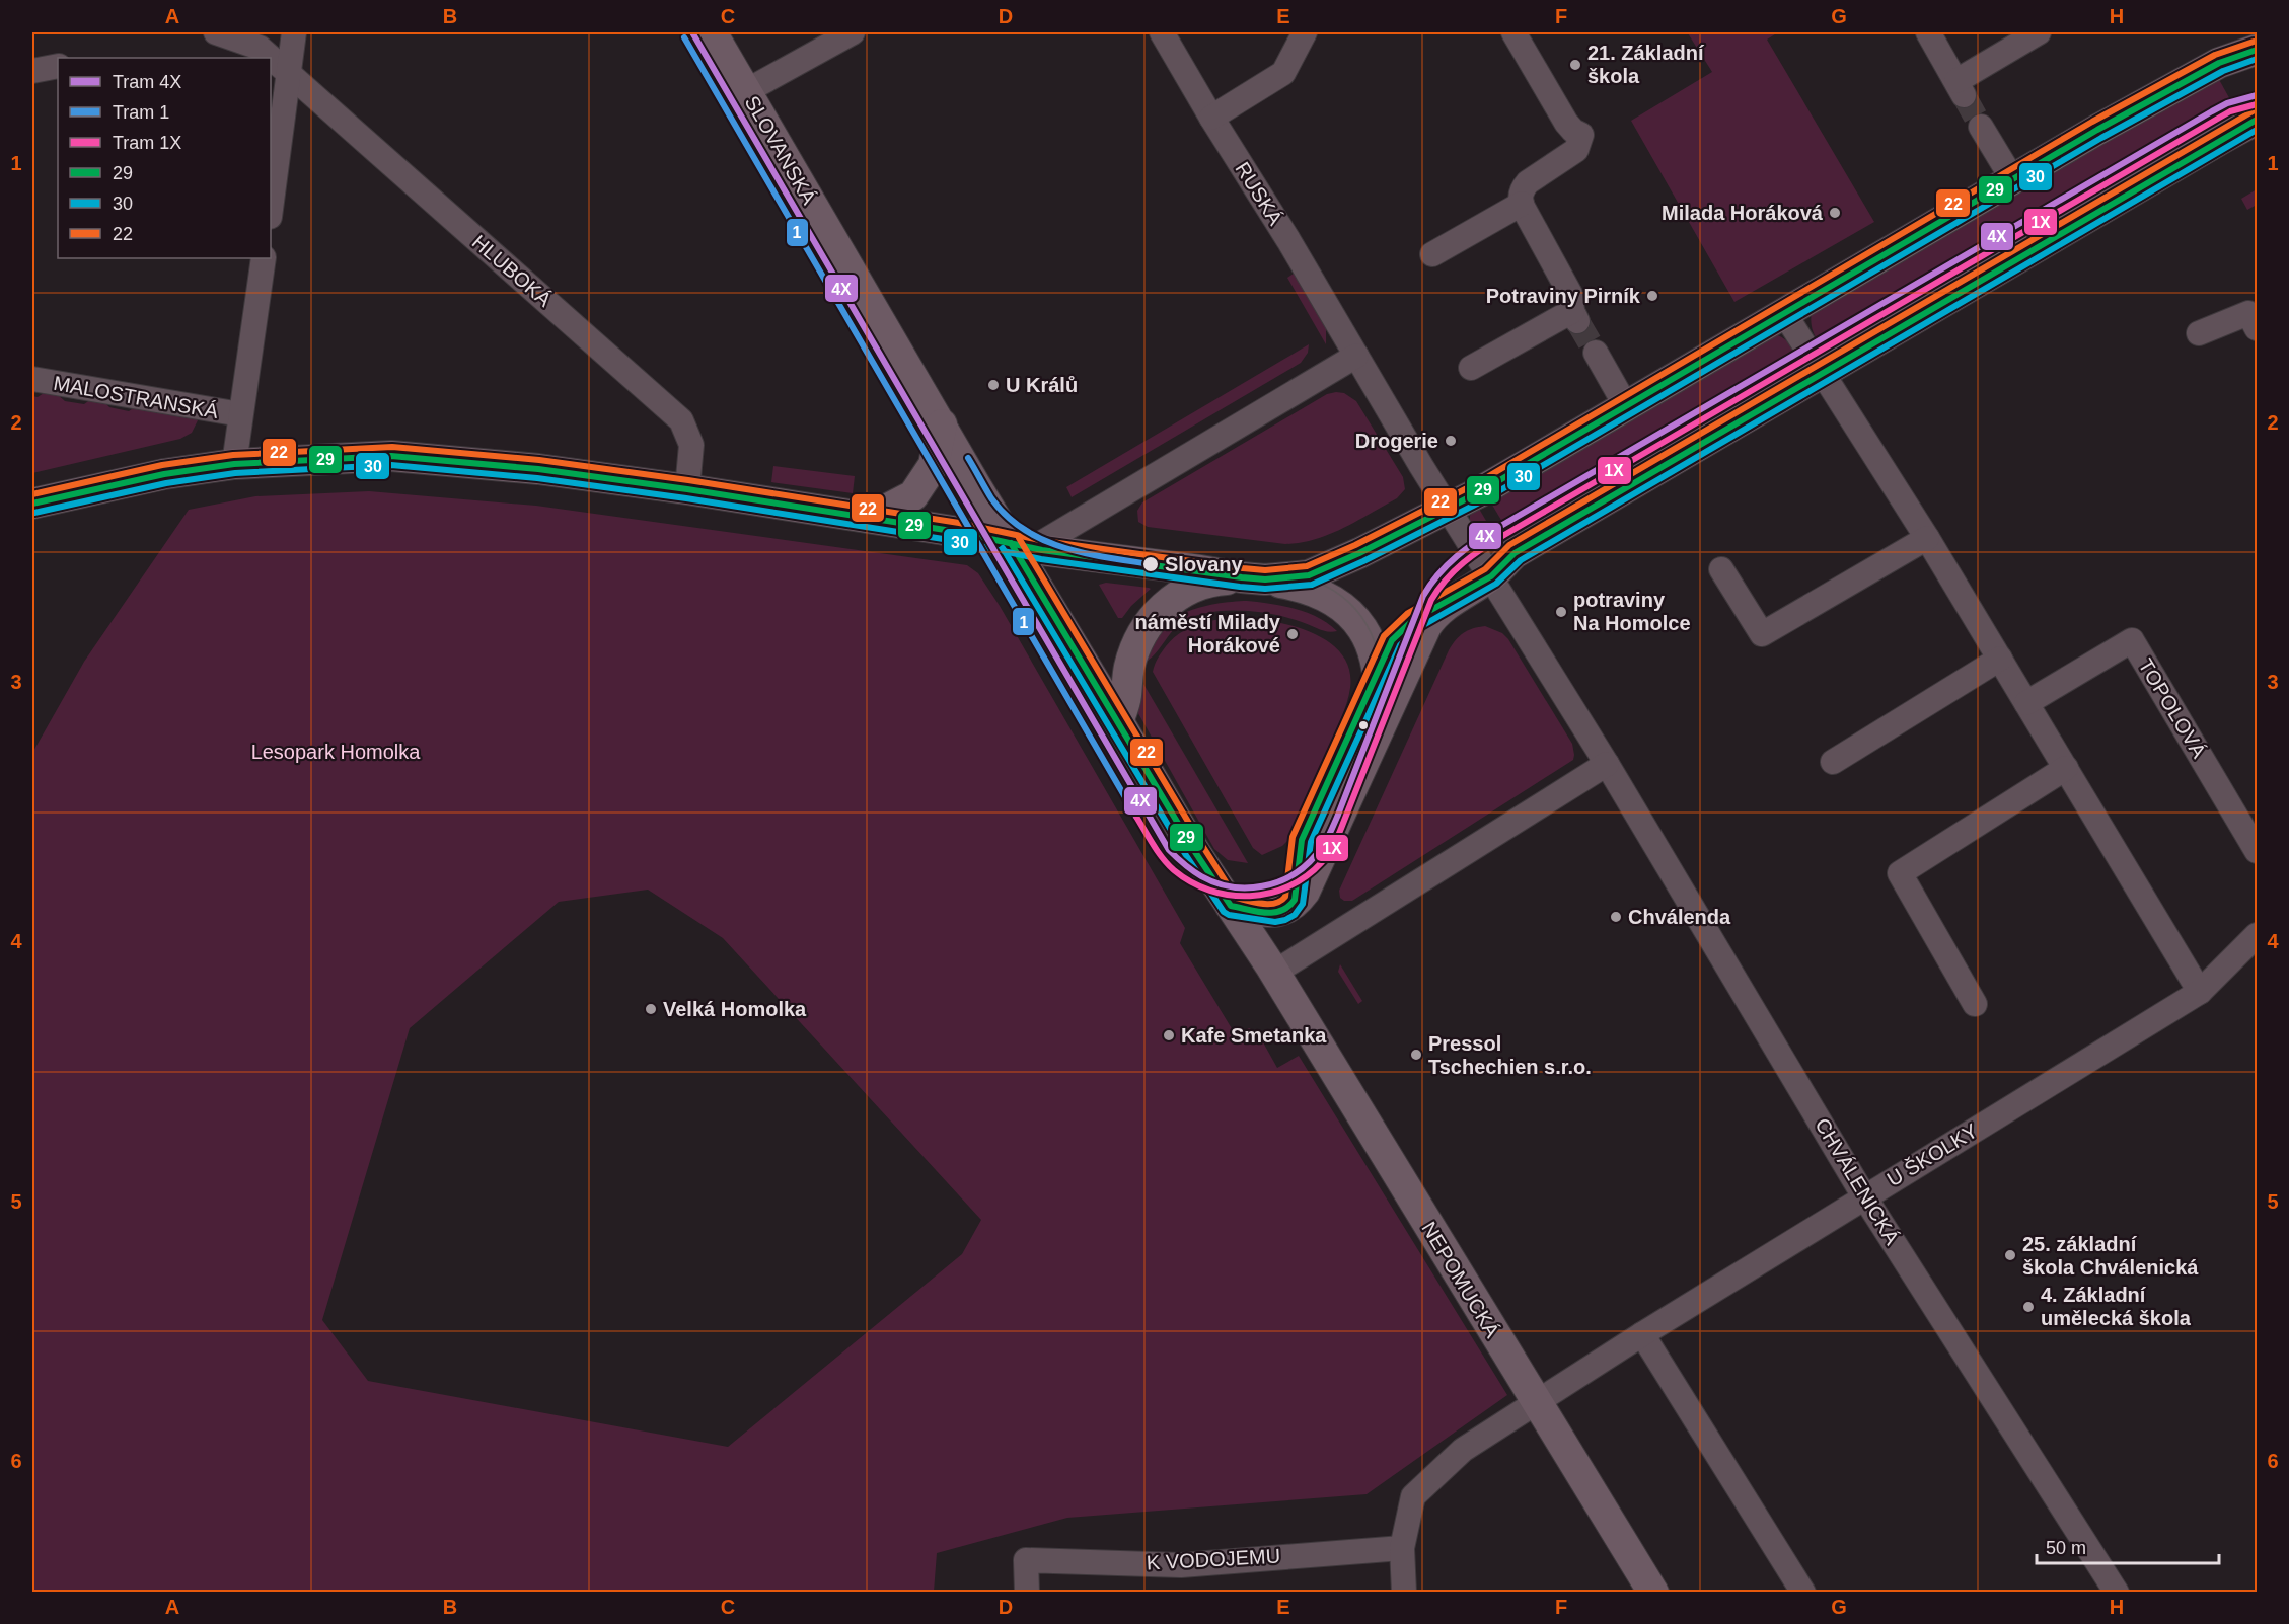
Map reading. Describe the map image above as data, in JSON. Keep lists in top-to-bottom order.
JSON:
{
  "streets": {
    "main road": ["SLOVANSKÁ", "NEPOMUCKÁ"],
    "street": [
      "RUSKÁ",
      "HLUBOKÁ",
      "MALOSTRANSKÁ",
      "TOPOLOVÁ",
      "U ŠKOLKY",
      "CHVÁLENICKÁ",
      "K VODOJEMU"
    ]
  },
  "crossings": [
    ["U ŠKOLKY", "CHVÁLENICKÁ"],
    ["U ŠKOLKY", "NEPOMUCKÁ"],
    ["U ŠKOLKY", "K VODOJEMU"]
  ],
  "parks": ["Lesopark Homolka"],
  "places": [
    "21. Základní škola",
    "Milada Horáková",
    "Potraviny Pirník",
    "U Králů",
    "Drogerie",
    "Slovany",
    "potraviny Na Homolce",
    "náměstí Milady Horákové",
    "Chválenda",
    "Velká Homolka",
    "Kafe Smetanka",
    "Pressol Tschechien s.r.o.",
    "25. základní škola Chválenická",
    "4. Základní umělecká škola"
  ],
  "lines": [
    "tram line 4X",
    "tram line 1",
    "transit line 22",
    "transit line 29",
    "transit line 30",
    "tram line 1X"
  ],
  "legend": [
    "Tram 4X",
    "Tram 1",
    "Tram 1X",
    "29",
    "30",
    "22"
  ],
  "scale_bar": "50 m",
  "grid": {
    "columns": [
      "A",
      "B",
      "C",
      "D",
      "E",
      "F",
      "G",
      "H"
    ],
    "rows": [
      "1",
      "2",
      "3",
      "4",
      "5",
      "6"
    ]
  }
}
